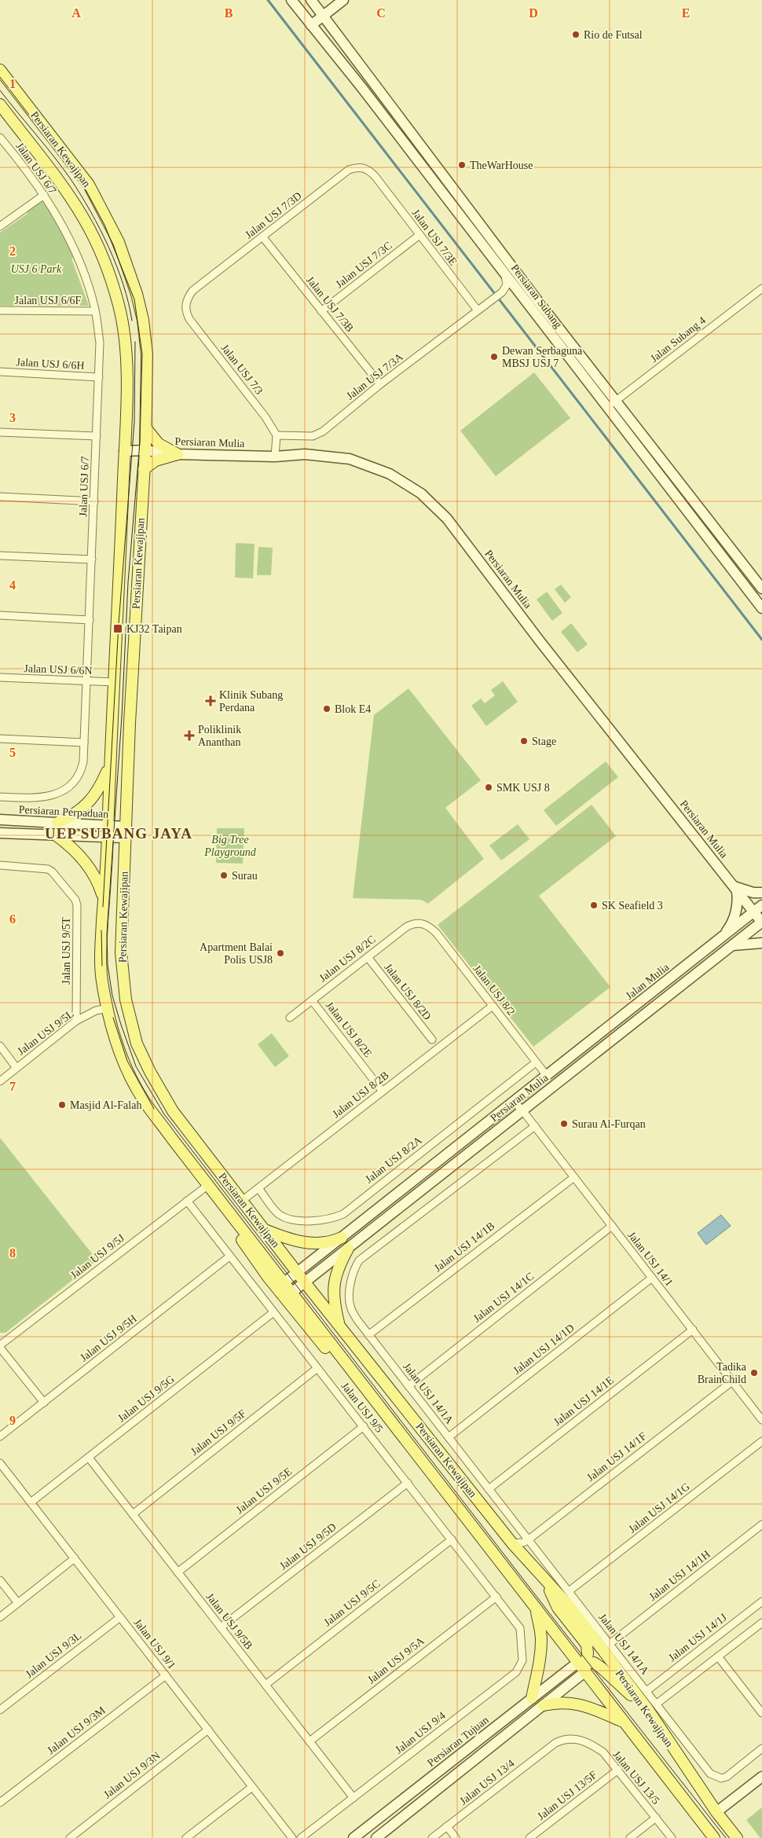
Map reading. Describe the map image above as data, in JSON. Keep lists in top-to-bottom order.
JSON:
{
  "streets": {
    "main road": ["Persiaran Kewajipan"],
    "street": [
      "Jalan USJ 6/7",
      "Jalan USJ 7/3D",
      "Jalan USJ 7/3E",
      "Jalan USJ 7/3C",
      "Persiaran Subang",
      "Jalan USJ 6/6F",
      "Jalan USJ 7/3B",
      "Jalan Subang 4",
      "Jalan USJ 6/6H",
      "Jalan USJ 7/3",
      "Jalan USJ 7/3A",
      "Persiaran Mulia",
      "Jalan USJ 6/6N",
      "Persiaran Perpaduan",
      "Jalan USJ 9/5T",
      "Jalan USJ 8/2C",
      "Jalan Mulia",
      "Jalan USJ 8/2",
      "Jalan USJ 8/2D",
      "Jalan USJ 8/2E",
      "Jalan USJ 9/5L",
      "Jalan USJ 8/2B",
      "Jalan USJ 8/2A",
      "Jalan USJ 14/1B",
      "Jalan USJ 9/5J",
      "Jalan USJ 14/1",
      "Jalan USJ 14/1C",
      "Jalan USJ 9/5H",
      "Jalan USJ 14/1D",
      "Jalan USJ 14/1A",
      "Jalan USJ 9/5G",
      "Jalan USJ 14/1E",
      "Jalan USJ 9/5",
      "Jalan USJ 9/5F",
      "Jalan USJ 14/1F",
      "Jalan USJ 9/5E",
      "Jalan USJ 14/1G",
      "Jalan USJ 9/5D",
      "Jalan USJ 14/1H",
      "Jalan USJ 9/5C",
      "Jalan USJ 9/5B",
      "Jalan USJ 14/1J",
      "Jalan USJ 9/1",
      "Jalan USJ 9/3L",
      "Jalan USJ 9/5A",
      "Jalan USJ 9/3M",
      "Jalan USJ 9/4",
      "Persiaran Tujuan",
      "Jalan USJ 9/3N",
      "Jalan USJ 13/5",
      "Jalan USJ 13/4",
      "Jalan USJ 13/5F"
    ]
  },
  "crossings": [
    ["Persiaran Kewajipan", "Persiaran Mulia"],
    ["Persiaran Kewajipan", "Jalan USJ 6/6N"],
    ["Persiaran Kewajipan", "Persiaran Perpaduan"],
    ["Persiaran Kewajipan", "Jalan USJ 9/5L"],
    ["Persiaran Kewajipan", "Jalan USJ 8/2B"],
    ["Persiaran Kewajipan", "Jalan USJ 9/5J"],
    ["Persiaran Kewajipan", "Jalan USJ 14/1A"],
    ["Persiaran Kewajipan", "Jalan USJ 14/1F"],
    ["Persiaran Kewajipan", "Persiaran Tujuan"],
    ["Jalan USJ 6/7", "Jalan USJ 6/6F"],
    ["Jalan USJ 6/7", "Jalan USJ 6/6H"],
    ["Jalan USJ 6/7", "Jalan USJ 6/6N"],
    ["Jalan USJ 7/3D", "Jalan USJ 7/3E"],
    ["Jalan USJ 7/3D", "Jalan USJ 7/3B"],
    ["Jalan USJ 7/3D", "Jalan USJ 7/3"],
    ["Jalan USJ 7/3E", "Jalan USJ 7/3C"],
    ["Jalan USJ 7/3E", "Jalan USJ 7/3A"],
    ["Jalan USJ 7/3C", "Jalan USJ 7/3B"],
    ["Persiaran Subang", "Jalan Subang 4"],
    ["Jalan USJ 7/3B", "Jalan USJ 7/3A"],
    ["Jalan USJ 7/3", "Jalan USJ 7/3A"],
    ["Persiaran Mulia", "Jalan Mulia"],
    ["Persiaran Mulia", "Jalan USJ 8/2"],
    ["Persiaran Mulia", "Jalan USJ 14/1"],
    ["Jalan USJ 9/5T", "Jalan USJ 9/5L"],
    ["Jalan USJ 8/2C", "Jalan USJ 8/2"],
    ["Jalan USJ 8/2C", "Jalan USJ 8/2D"],
    ["Jalan USJ 8/2C", "Jalan USJ 8/2E"],
    ["Jalan Mulia", "Jalan USJ 8/2"],
    ["Jalan USJ 8/2", "Jalan USJ 8/2B"],
    ["Jalan USJ 8/2", "Jalan USJ 8/2A"],
    ["Jalan USJ 8/2E", "Jalan USJ 8/2B"],
    ["Jalan USJ 8/2B", "Jalan USJ 8/2A"],
    ["Jalan USJ 14/1B", "Jalan USJ 14/1"],
    ["Jalan USJ 14/1B", "Jalan USJ 14/1A"],
    ["Jalan USJ 9/5J", "Jalan USJ 9/5"],
    ["Jalan USJ 14/1", "Jalan USJ 14/1C"],
    ["Jalan USJ 14/1", "Jalan USJ 14/1D"],
    ["Jalan USJ 14/1", "Jalan USJ 14/1A"],
    ["Jalan USJ 14/1", "Jalan USJ 14/1E"],
    ["Jalan USJ 14/1", "Jalan USJ 14/1F"],
    ["Jalan USJ 14/1C", "Jalan USJ 14/1A"],
    ["Jalan USJ 9/5H", "Jalan USJ 9/5"],
    ["Jalan USJ 14/1D", "Jalan USJ 14/1A"],
    ["Jalan USJ 14/1A", "Jalan USJ 14/1E"],
    ["Jalan USJ 14/1A", "Jalan USJ 14/1F"],
    ["Jalan USJ 14/1A", "Jalan USJ 14/1G"],
    ["Jalan USJ 14/1A", "Jalan USJ 14/1H"],
    ["Jalan USJ 14/1A", "Jalan USJ 14/1J"],
    ["Jalan USJ 9/5G", "Jalan USJ 9/5"],
    ["Jalan USJ 9/5G", "Jalan USJ 9/5B"],
    ["Jalan USJ 9/5G", "Jalan USJ 9/1"],
    ["Jalan USJ 9/5", "Jalan USJ 9/5F"],
    ["Jalan USJ 9/5", "Jalan USJ 9/5E"],
    ["Jalan USJ 9/5", "Jalan USJ 9/5D"],
    ["Jalan USJ 9/5", "Jalan USJ 9/5C"],
    ["Jalan USJ 9/5", "Jalan USJ 9/5A"],
    ["Jalan USJ 9/5", "Jalan USJ 9/4"],
    ["Jalan USJ 9/5F", "Jalan USJ 9/5B"],
    ["Jalan USJ 9/5E", "Jalan USJ 9/5B"],
    ["Jalan USJ 9/5D", "Jalan USJ 9/5B"],
    ["Jalan USJ 9/5C", "Jalan USJ 9/5B"],
    ["Jalan USJ 9/5B", "Jalan USJ 9/5A"],
    ["Jalan USJ 9/5B", "Jalan USJ 9/4"],
    ["Jalan USJ 9/1", "Jalan USJ 9/3L"],
    ["Jalan USJ 9/1", "Jalan USJ 9/3M"],
    ["Jalan USJ 9/1", "Jalan USJ 9/3N"],
    ["Jalan USJ 13/5", "Jalan USJ 13/4"],
    ["Jalan USJ 13/5", "Jalan USJ 13/5F"]
  ],
  "districts": ["UEP SUBANG JAYA"],
  "parks": ["USJ 6 Park", "Big Tree Playground"],
  "places": {
    "other": [
      "Rio de Futsal",
      "TheWarHouse",
      "Dewan Serbaguna MBSJ USJ 7",
      "Blok E4",
      "Stage",
      "SMK USJ 8",
      "Surau",
      "SK Seafield 3",
      "Apartment Balai Polis USJ8",
      "Masjid Al-Falah",
      "Surau Al-Furqan",
      "Tadika BrainChild"
    ],
    "transit": ["KJ32 Taipan"],
    "health": ["Klinik Subang Perdana", "Poliklinik Ananthan"]
  },
  "grid": {
    "columns": [
      "A",
      "B",
      "C",
      "D",
      "E"
    ],
    "rows": [
      "1",
      "2",
      "3",
      "4",
      "5",
      "6",
      "7",
      "8",
      "9"
    ]
  }
}
